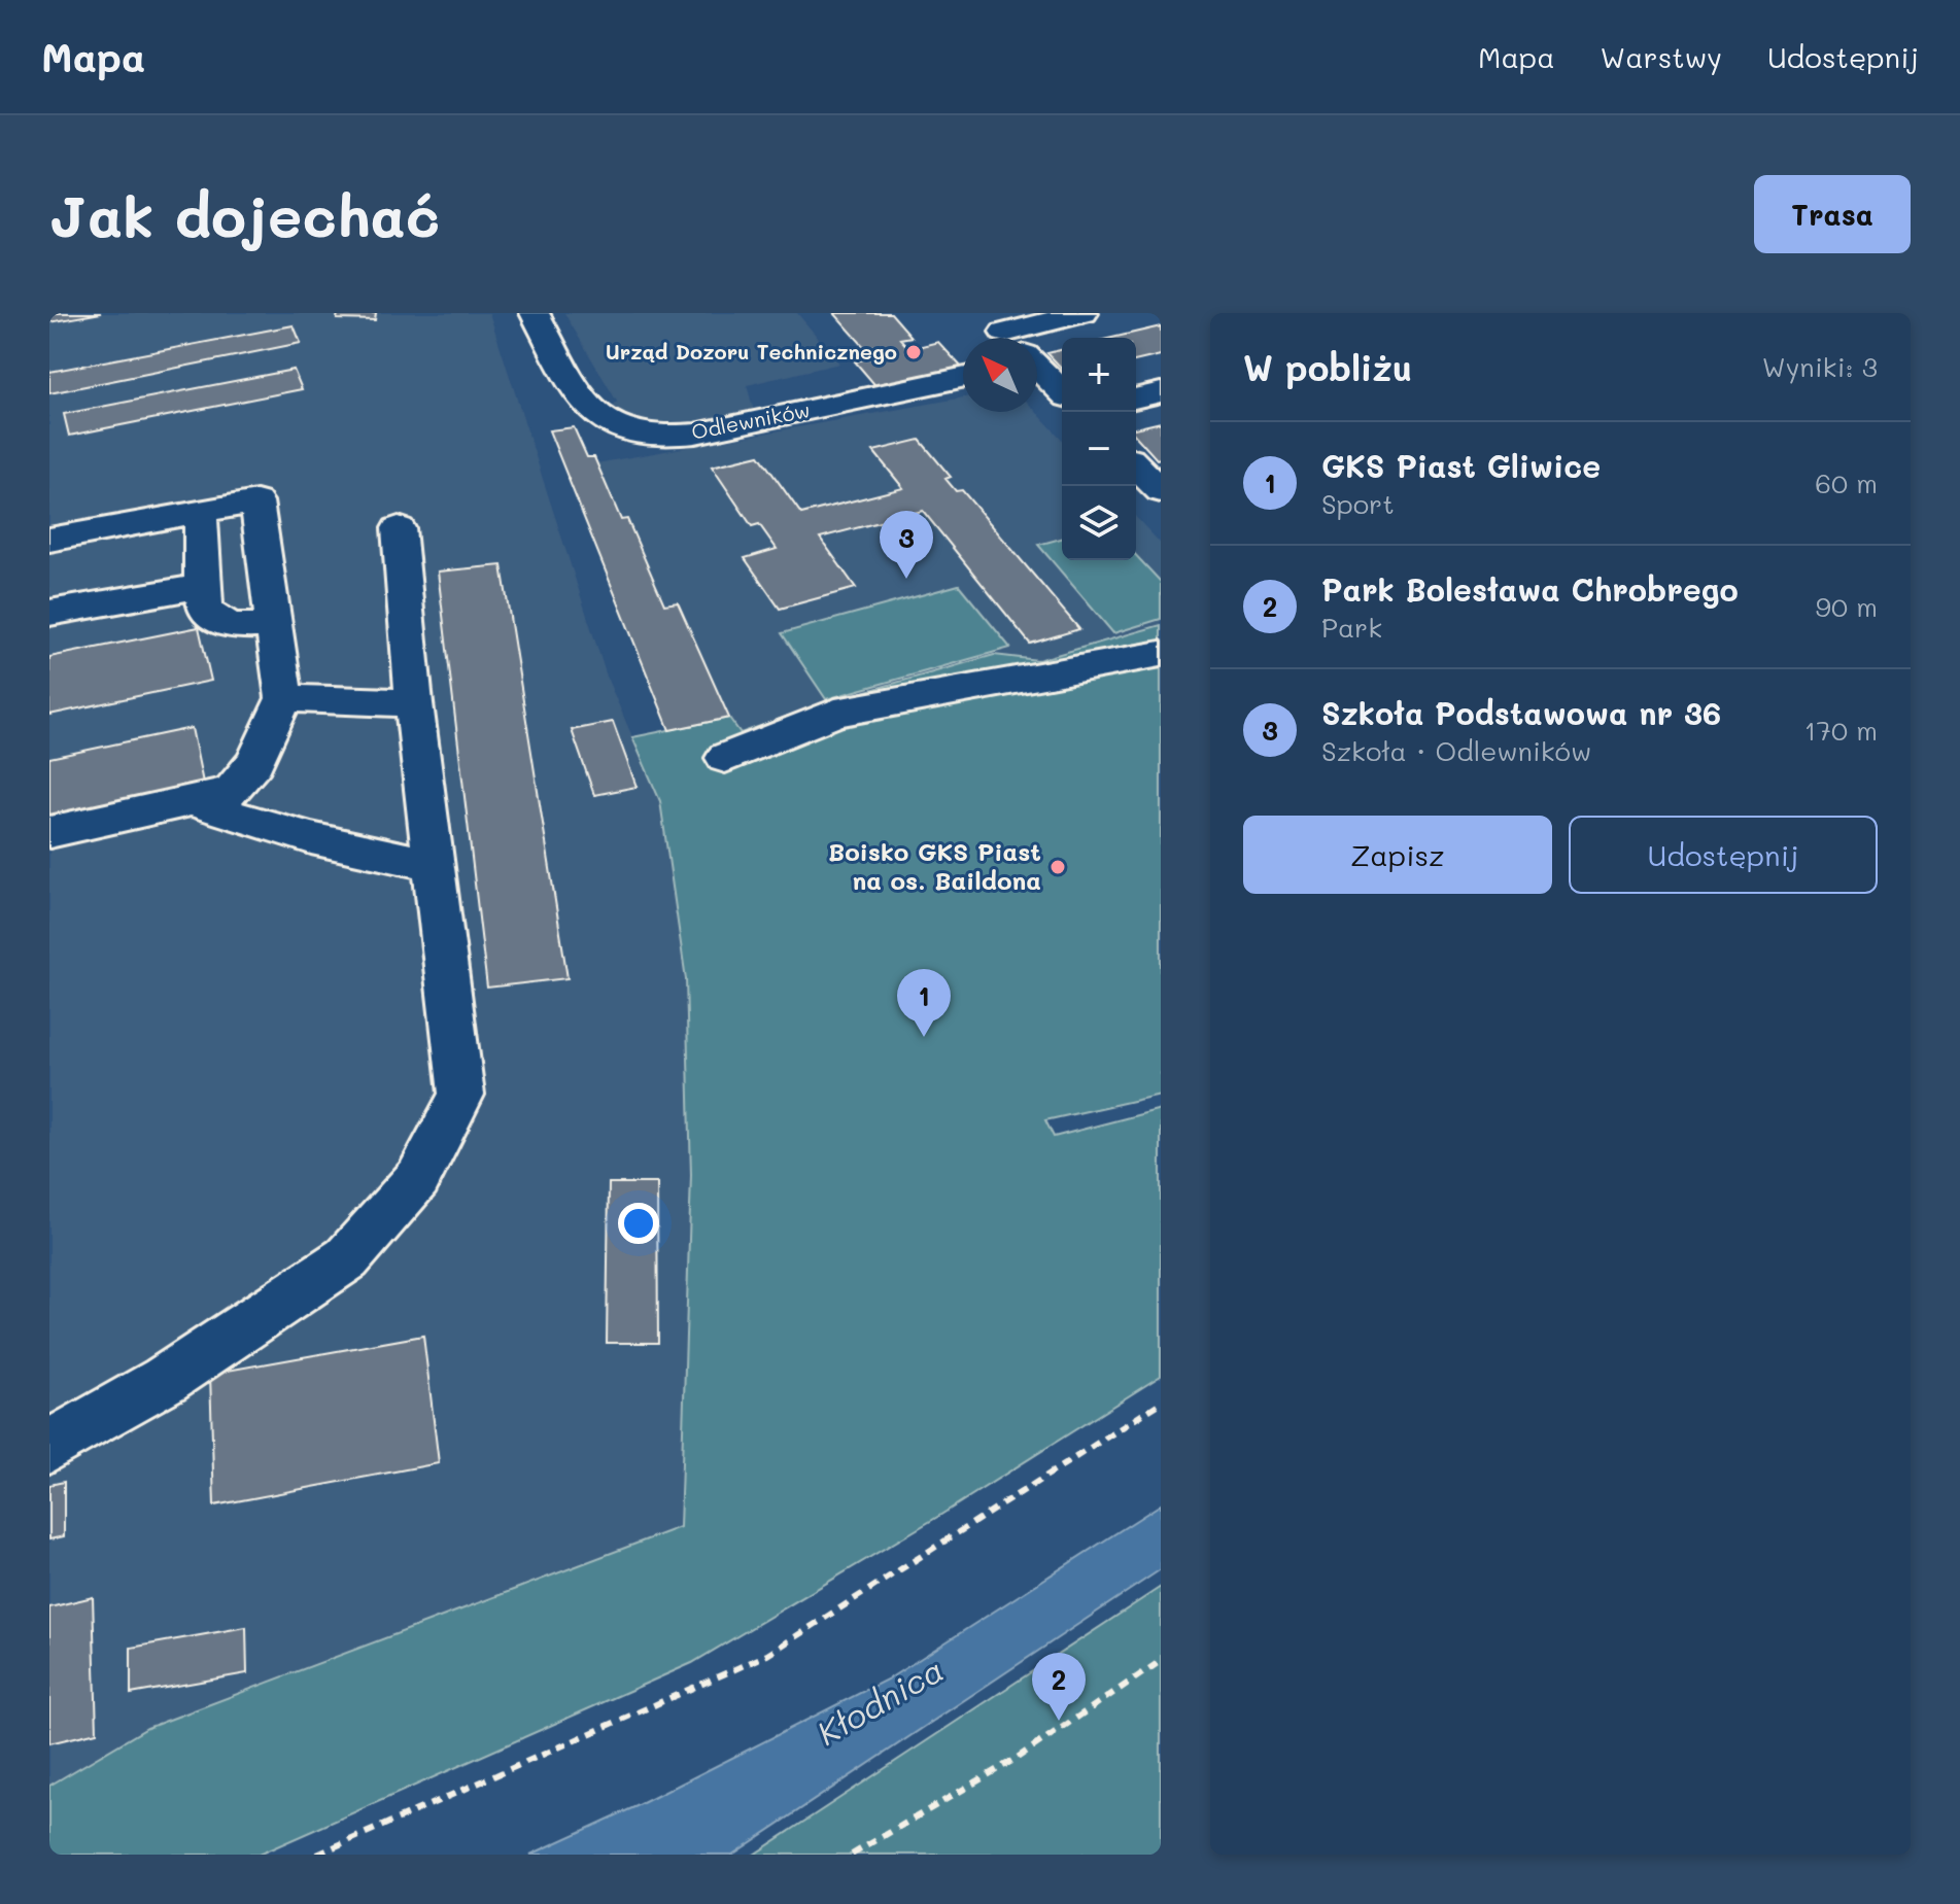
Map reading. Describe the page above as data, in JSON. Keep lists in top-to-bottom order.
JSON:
{
  "streets": {
    "street": ["Odlewników"]
  },
  "water": ["Kłodnica"],
  "places": ["Urząd Dozoru Technicznego", "Boisko GKS Piast na os. Baildona"],
  "north": "top left",
  "page": {
    "header": "Mapa",
    "nav": ["Mapa", "Warstwy", "Udostępnij"],
    "buttons": [
      "Trasa",
      ["Zapisz", "Udostępnij"]
    ],
    "title": "Jak dojechać",
    "heading": ["W pobliżu", "Wyniki: 3"],
    "map_buttons": ["+", "−"],
    "list": [
      {
        "mark": "1",
        "name": "GKS Piast Gliwice",
        "note": "Sport",
        "value": "60 m"
      },
      {
        "mark": "2",
        "name": "Park Bolesława Chrobrego",
        "note": "Park",
        "value": "90 m"
      },
      {
        "mark": "3",
        "name": "Szkoła Podstawowa nr 36",
        "note": "Szkoła · Odlewników",
        "value": "170 m"
      }
    ],
    "pins": ["3", "1", "2"]
  }
}
